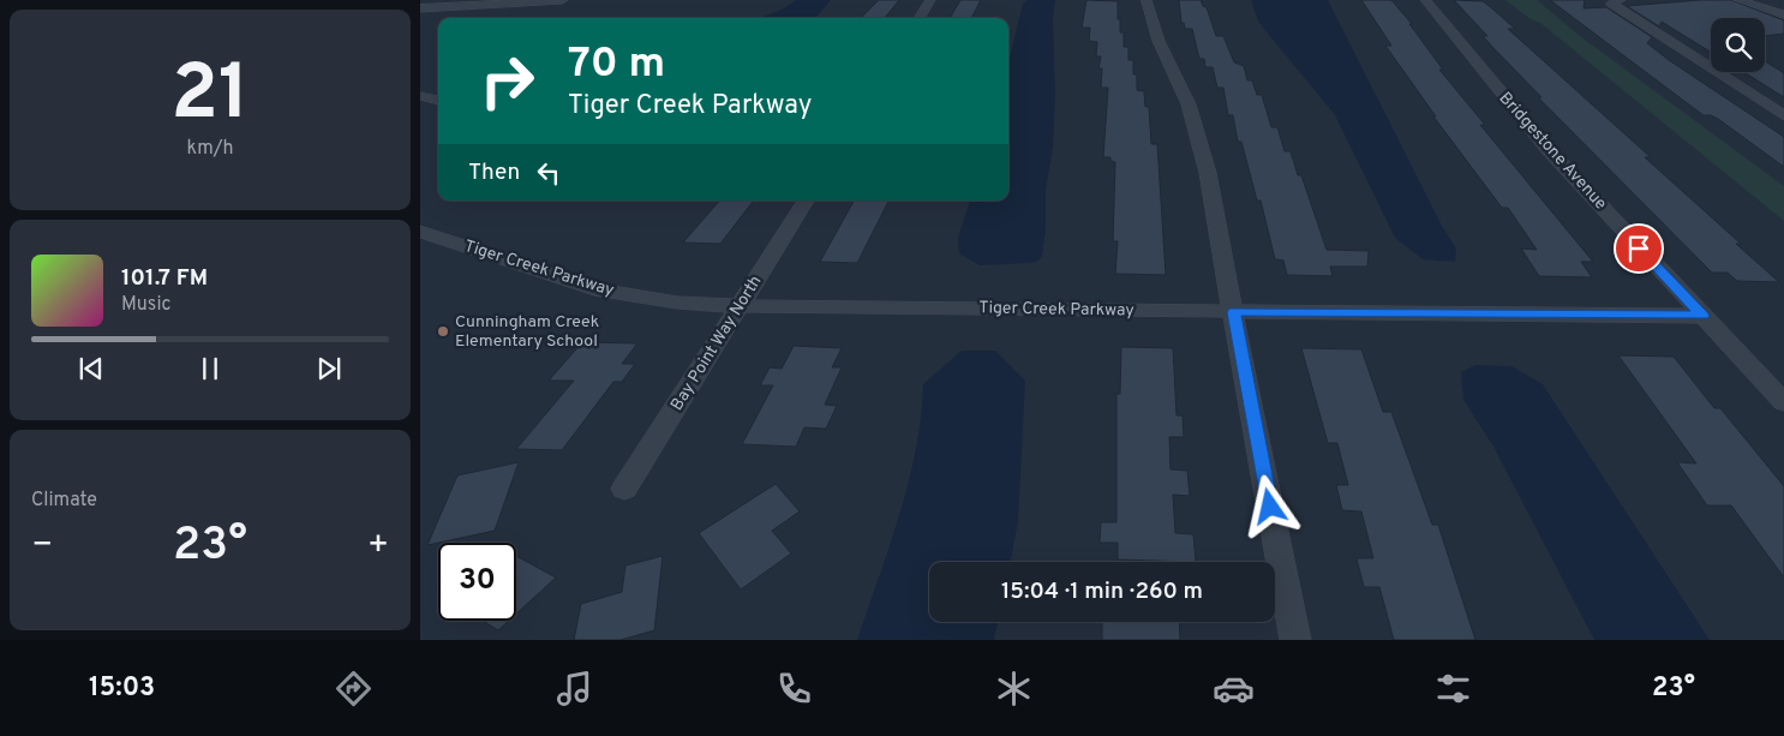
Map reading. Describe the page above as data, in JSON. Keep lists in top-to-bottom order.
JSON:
{
  "streets": {
    "street": ["Bridgestone Avenue", "Tiger Creek Parkway", "Bay Point Way North"]
  },
  "crossings": [
    ["Bridgestone Avenue", "Tiger Creek Parkway"],
    ["Tiger Creek Parkway", "Bay Point Way North"]
  ],
  "places": ["Cunningham Creek Elementary School"],
  "page": {
    "tile": [
      ["21", "km/h"],
      "Climate"
    ],
    "turn": ["70 m", "Tiger Creek Parkway"],
    "then": "Then",
    "song": ["101.7 FM", "Music"],
    "heat": ["−", "23°", "+"],
    "limit": "30",
    "trip": "15:04 · 1 min · 260 m",
    "tabs": ["15:03", "23°"]
  }
}
